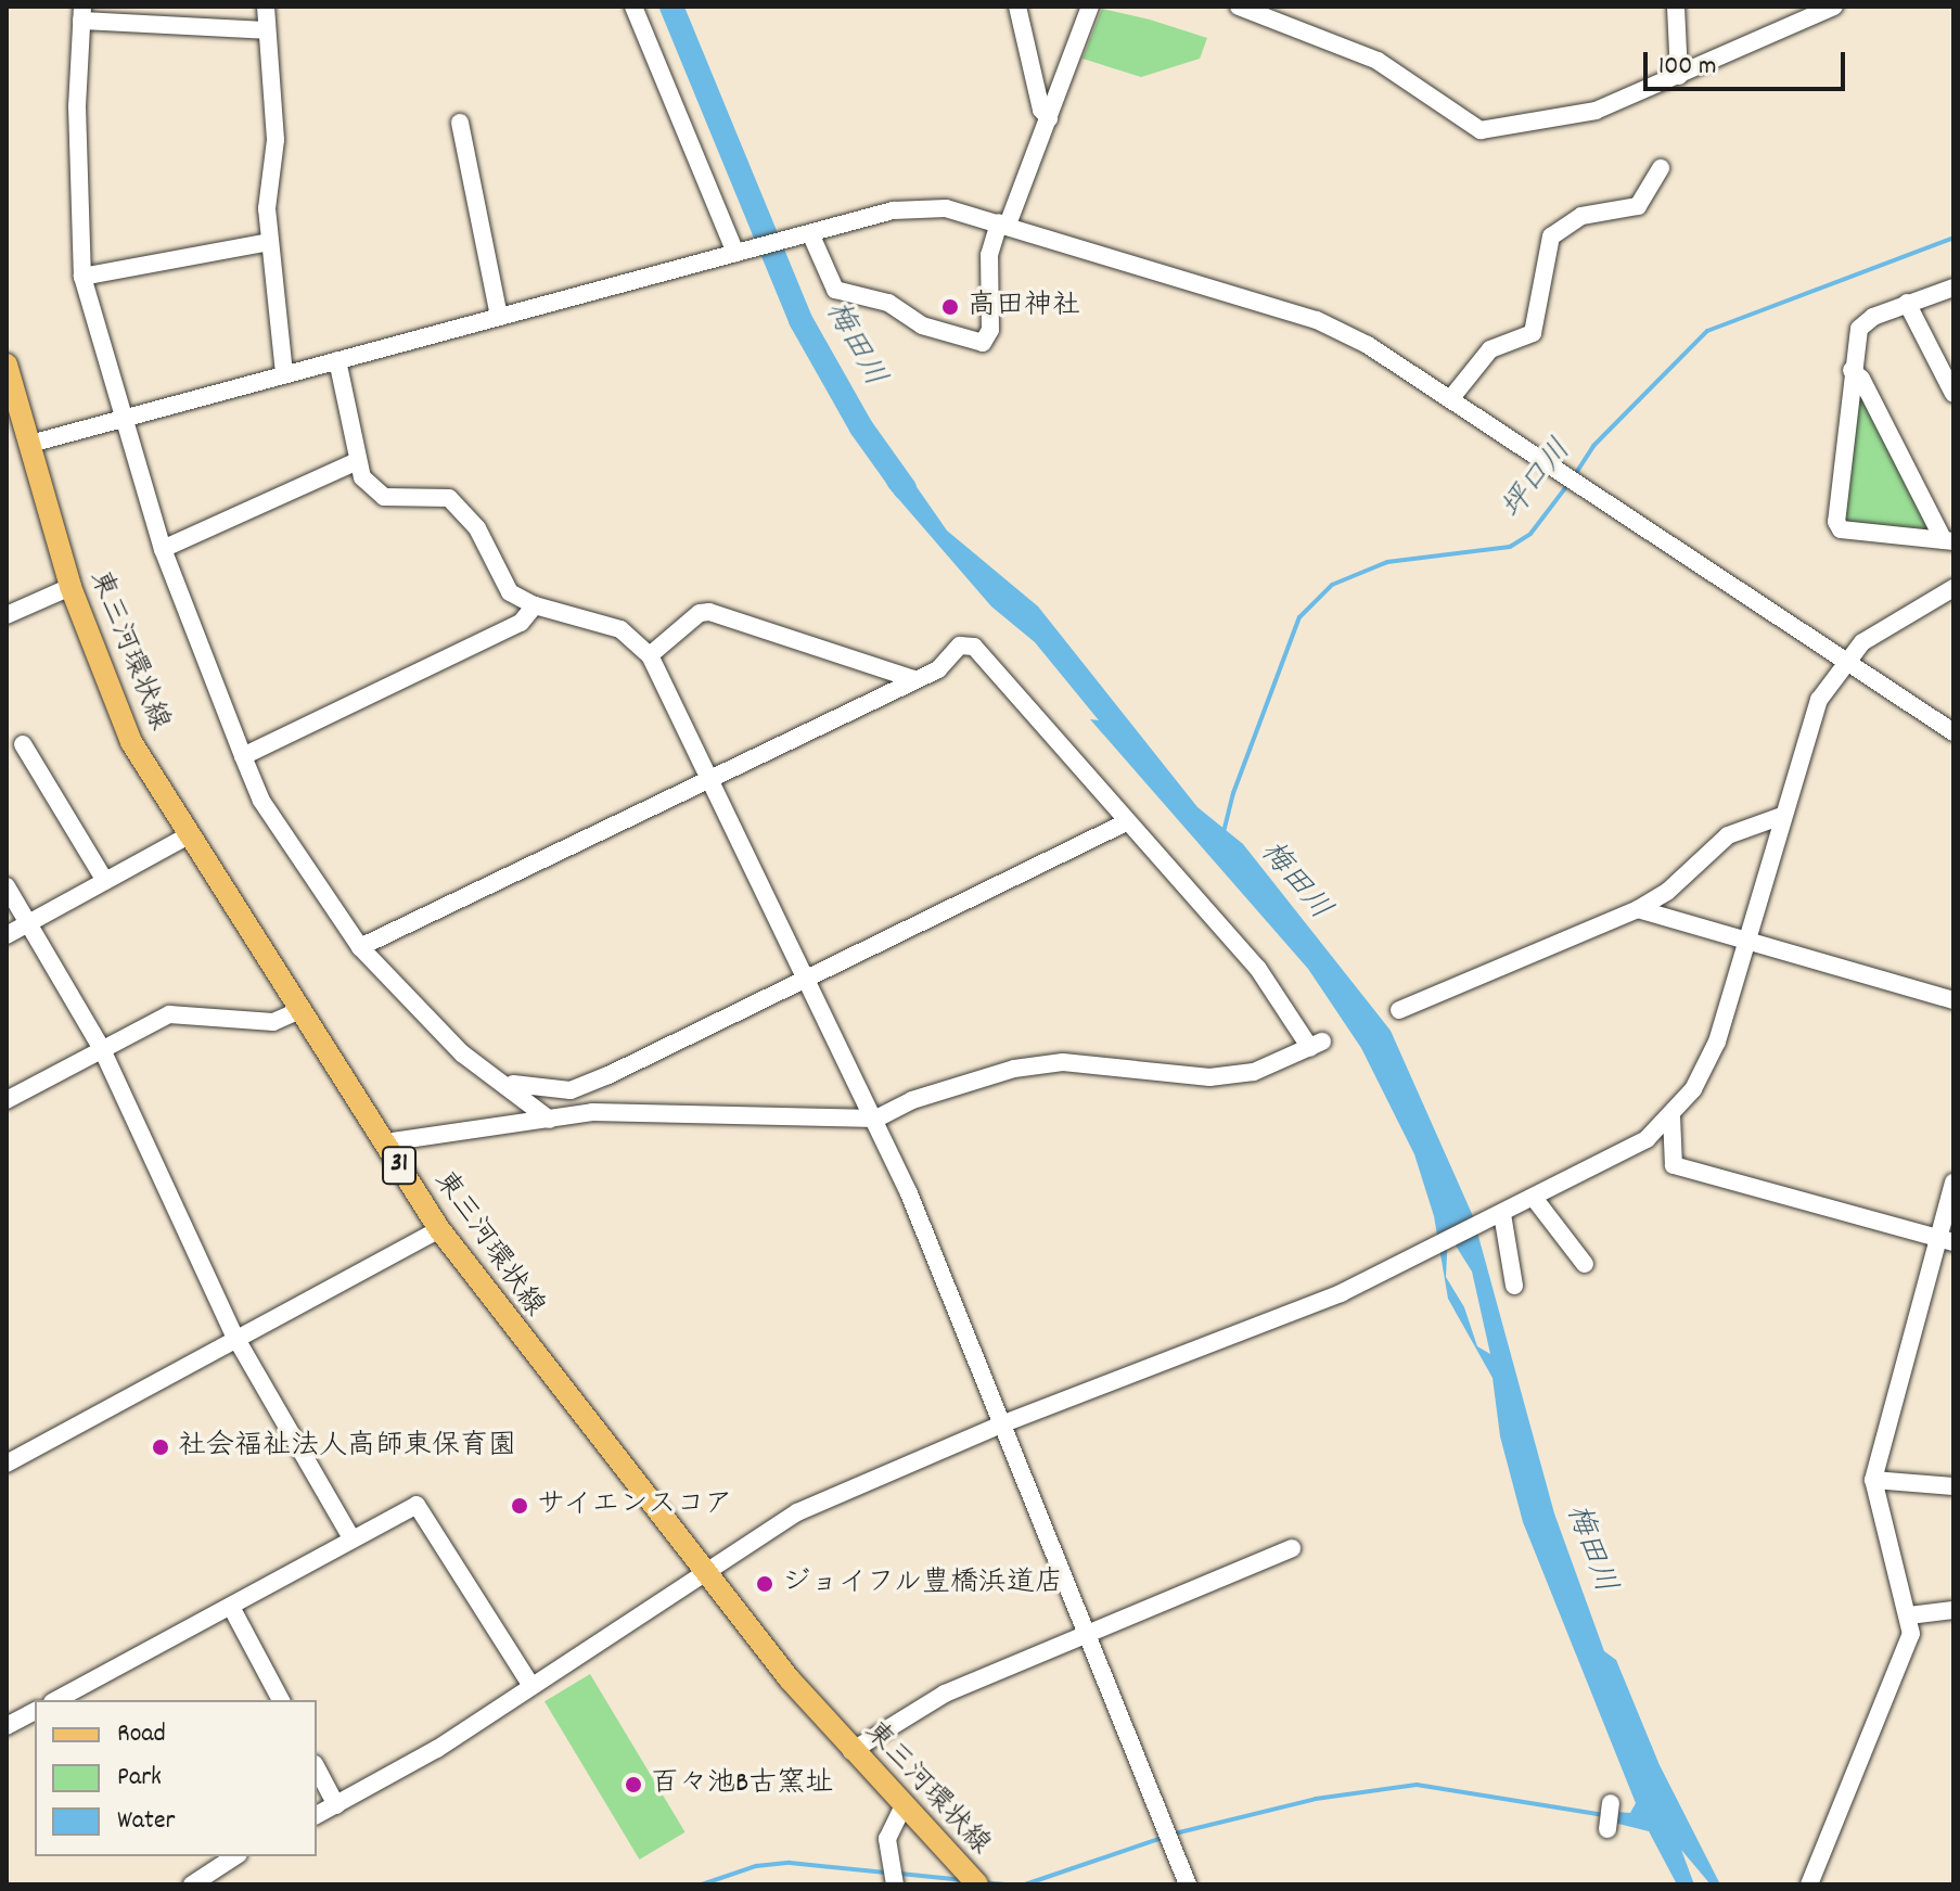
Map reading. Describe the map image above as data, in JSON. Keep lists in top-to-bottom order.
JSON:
{
  "streets": {
    "main road": ["東三河環状線", "31"]
  },
  "water": ["梅田川", "坪口川"],
  "places": [
    "高田神社",
    "社会福祉法人高師東保育園",
    "サイエンスコア",
    "ジョイフル豊橋浜道店",
    "百々池B古窯址"
  ],
  "legend": ["Road", "Park", "Water"],
  "scale_bar": "100 m"
}
